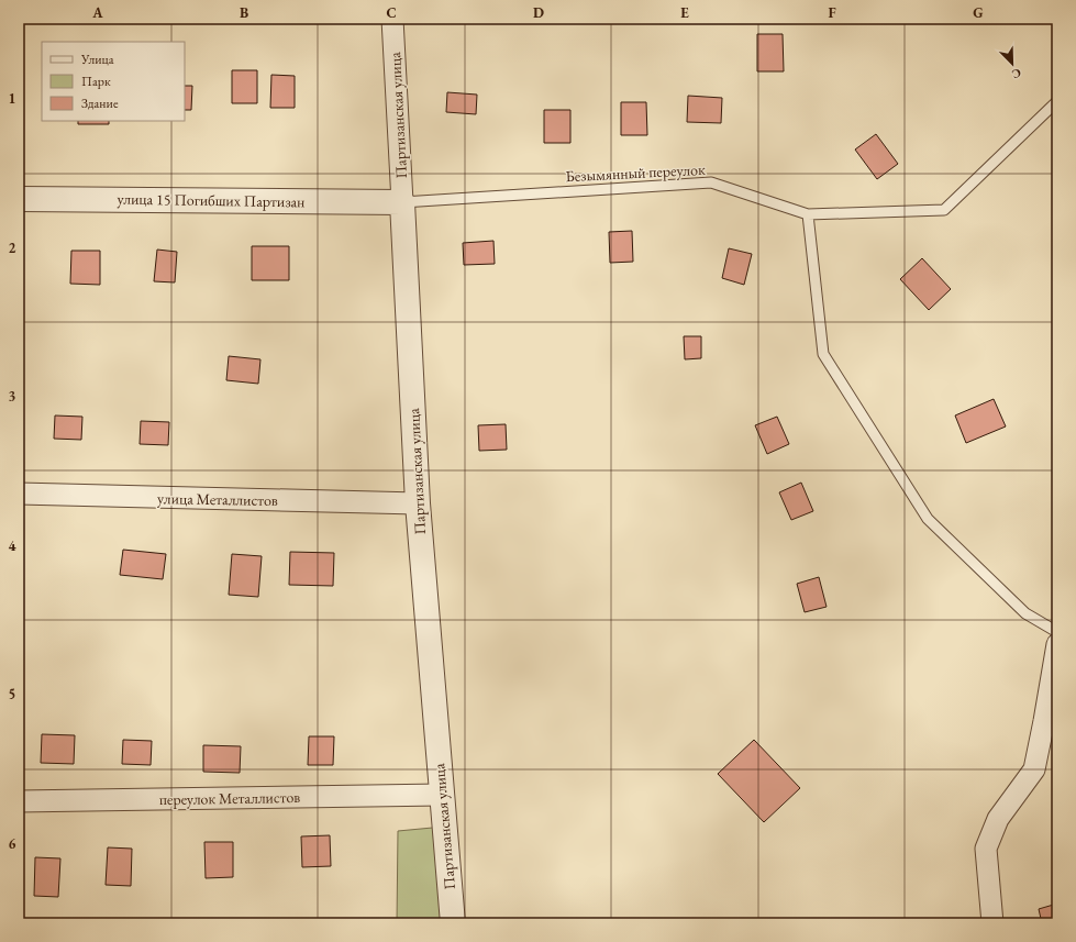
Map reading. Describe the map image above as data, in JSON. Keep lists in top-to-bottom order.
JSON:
{
  "streets": {
    "street": [
      "Партизанская улица",
      "улица 15 Погибших Партизан",
      "улица Металлистов",
      "переулок Металлистов"
    ],
    "lane": ["Безымянный переулок"]
  },
  "crossings": [
    ["Партизанская улица", "Безымянный переулок"],
    ["Партизанская улица", "улица 15 Погибших Партизан"],
    ["Партизанская улица", "улица Металлистов"],
    ["Партизанская улица", "переулок Металлистов"],
    ["Безымянный переулок", "улица 15 Погибших Партизан"]
  ],
  "legend": ["Улица", "Парк", "Здание"],
  "north": "bottom right",
  "grid": {
    "columns": [
      "A",
      "B",
      "C",
      "D",
      "E",
      "F",
      "G"
    ],
    "rows": [
      "1",
      "2",
      "3",
      "4",
      "5",
      "6"
    ]
  }
}
